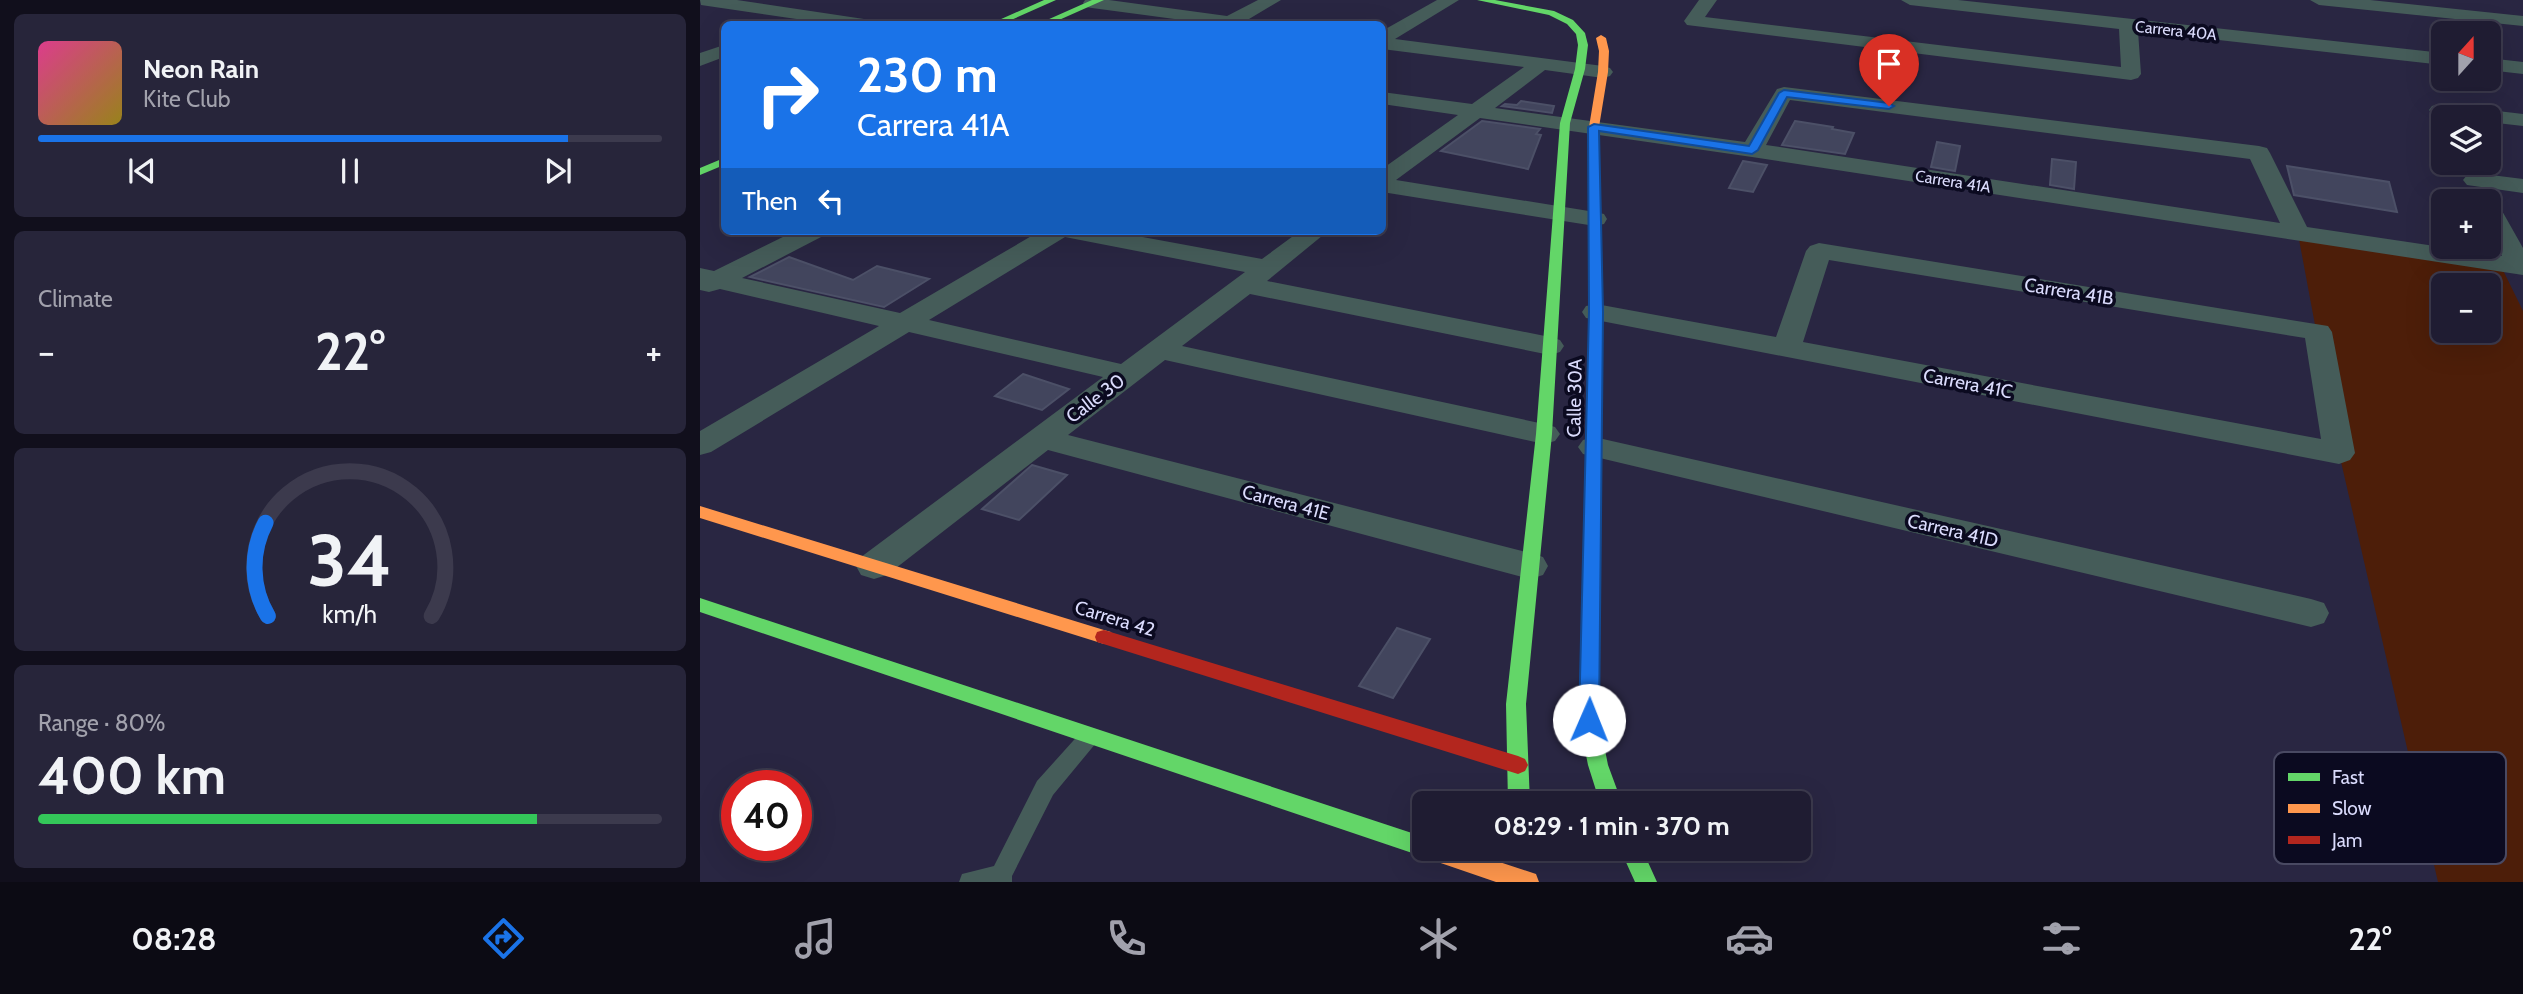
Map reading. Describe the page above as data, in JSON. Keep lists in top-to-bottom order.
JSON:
{
  "streets": {
    "street": [
      "Carrera 40A",
      "Carrera 41A",
      "Carrera 41B",
      "Carrera 41C",
      "Calle 30",
      "Calle 30A",
      "Carrera 41E",
      "Carrera 41D",
      "Carrera 42"
    ]
  },
  "crossings": [
    ["Carrera 41A", "Calle 30A"],
    ["Carrera 41B", "Carrera 41C"],
    ["Carrera 41C", "Calle 30A"],
    ["Calle 30", "Carrera 41E"],
    ["Calle 30", "Carrera 42"],
    ["Calle 30A", "Carrera 41E"],
    ["Calle 30A", "Carrera 41D"],
    ["Calle 30A", "Carrera 42"]
  ],
  "legend": ["Fast", "Slow", "Jam"],
  "north": "top",
  "page": {
    "map_buttons": ["+", "−"],
    "turn": ["230 m", "Carrera 41A"],
    "song": ["Neon Rain", "Kite Club"],
    "then": "Then",
    "tile": [
      "Climate",
      ["Range · 80%", "400 km"]
    ],
    "heat": ["−", "22°", "+"],
    "limit": "40",
    "trip": "08:29 · 1 min · 370 m",
    "tabs": ["08:28", "22°"],
    "gauge": ["34", "km/h"]
  }
}
